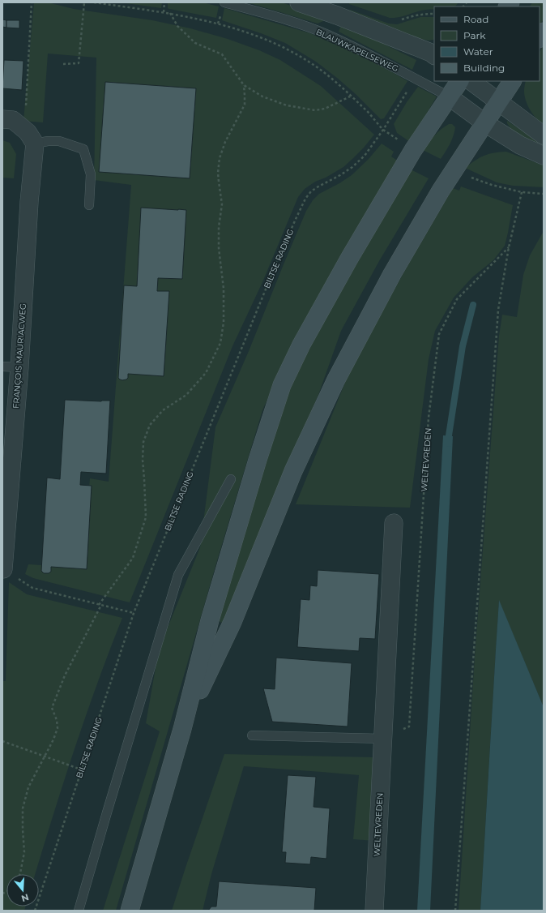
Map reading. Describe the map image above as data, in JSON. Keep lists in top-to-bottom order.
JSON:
{
  "streets": {
    "street": ["FRANÇOIS MAURIACWEG", "WELTEVREDEN"],
    "lane": ["BLAUWKAPELSEWEG"],
    "path": ["BILTSE RADING"]
  },
  "legend": [
    "Road",
    "Park",
    "Water",
    "Building"
  ],
  "north": "bottom"
}
